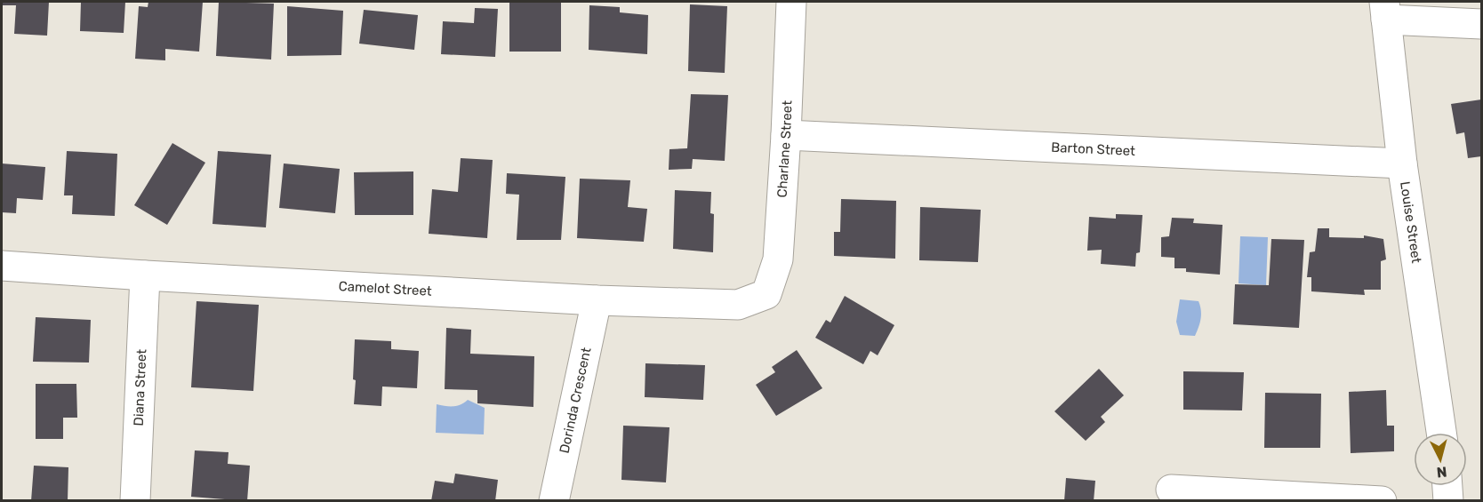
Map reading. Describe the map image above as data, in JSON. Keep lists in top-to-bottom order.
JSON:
{
  "streets": {
    "street": [
      "Charlane Street",
      "Barton Street",
      "Louise Street",
      "Camelot Street",
      "Diana Street",
      "Dorinda Crescent"
    ]
  },
  "crossings": [
    ["Charlane Street", "Barton Street"],
    ["Charlane Street", "Camelot Street"],
    ["Barton Street", "Louise Street"],
    ["Camelot Street", "Diana Street"],
    ["Camelot Street", "Dorinda Crescent"]
  ],
  "north": "bottom"
}
